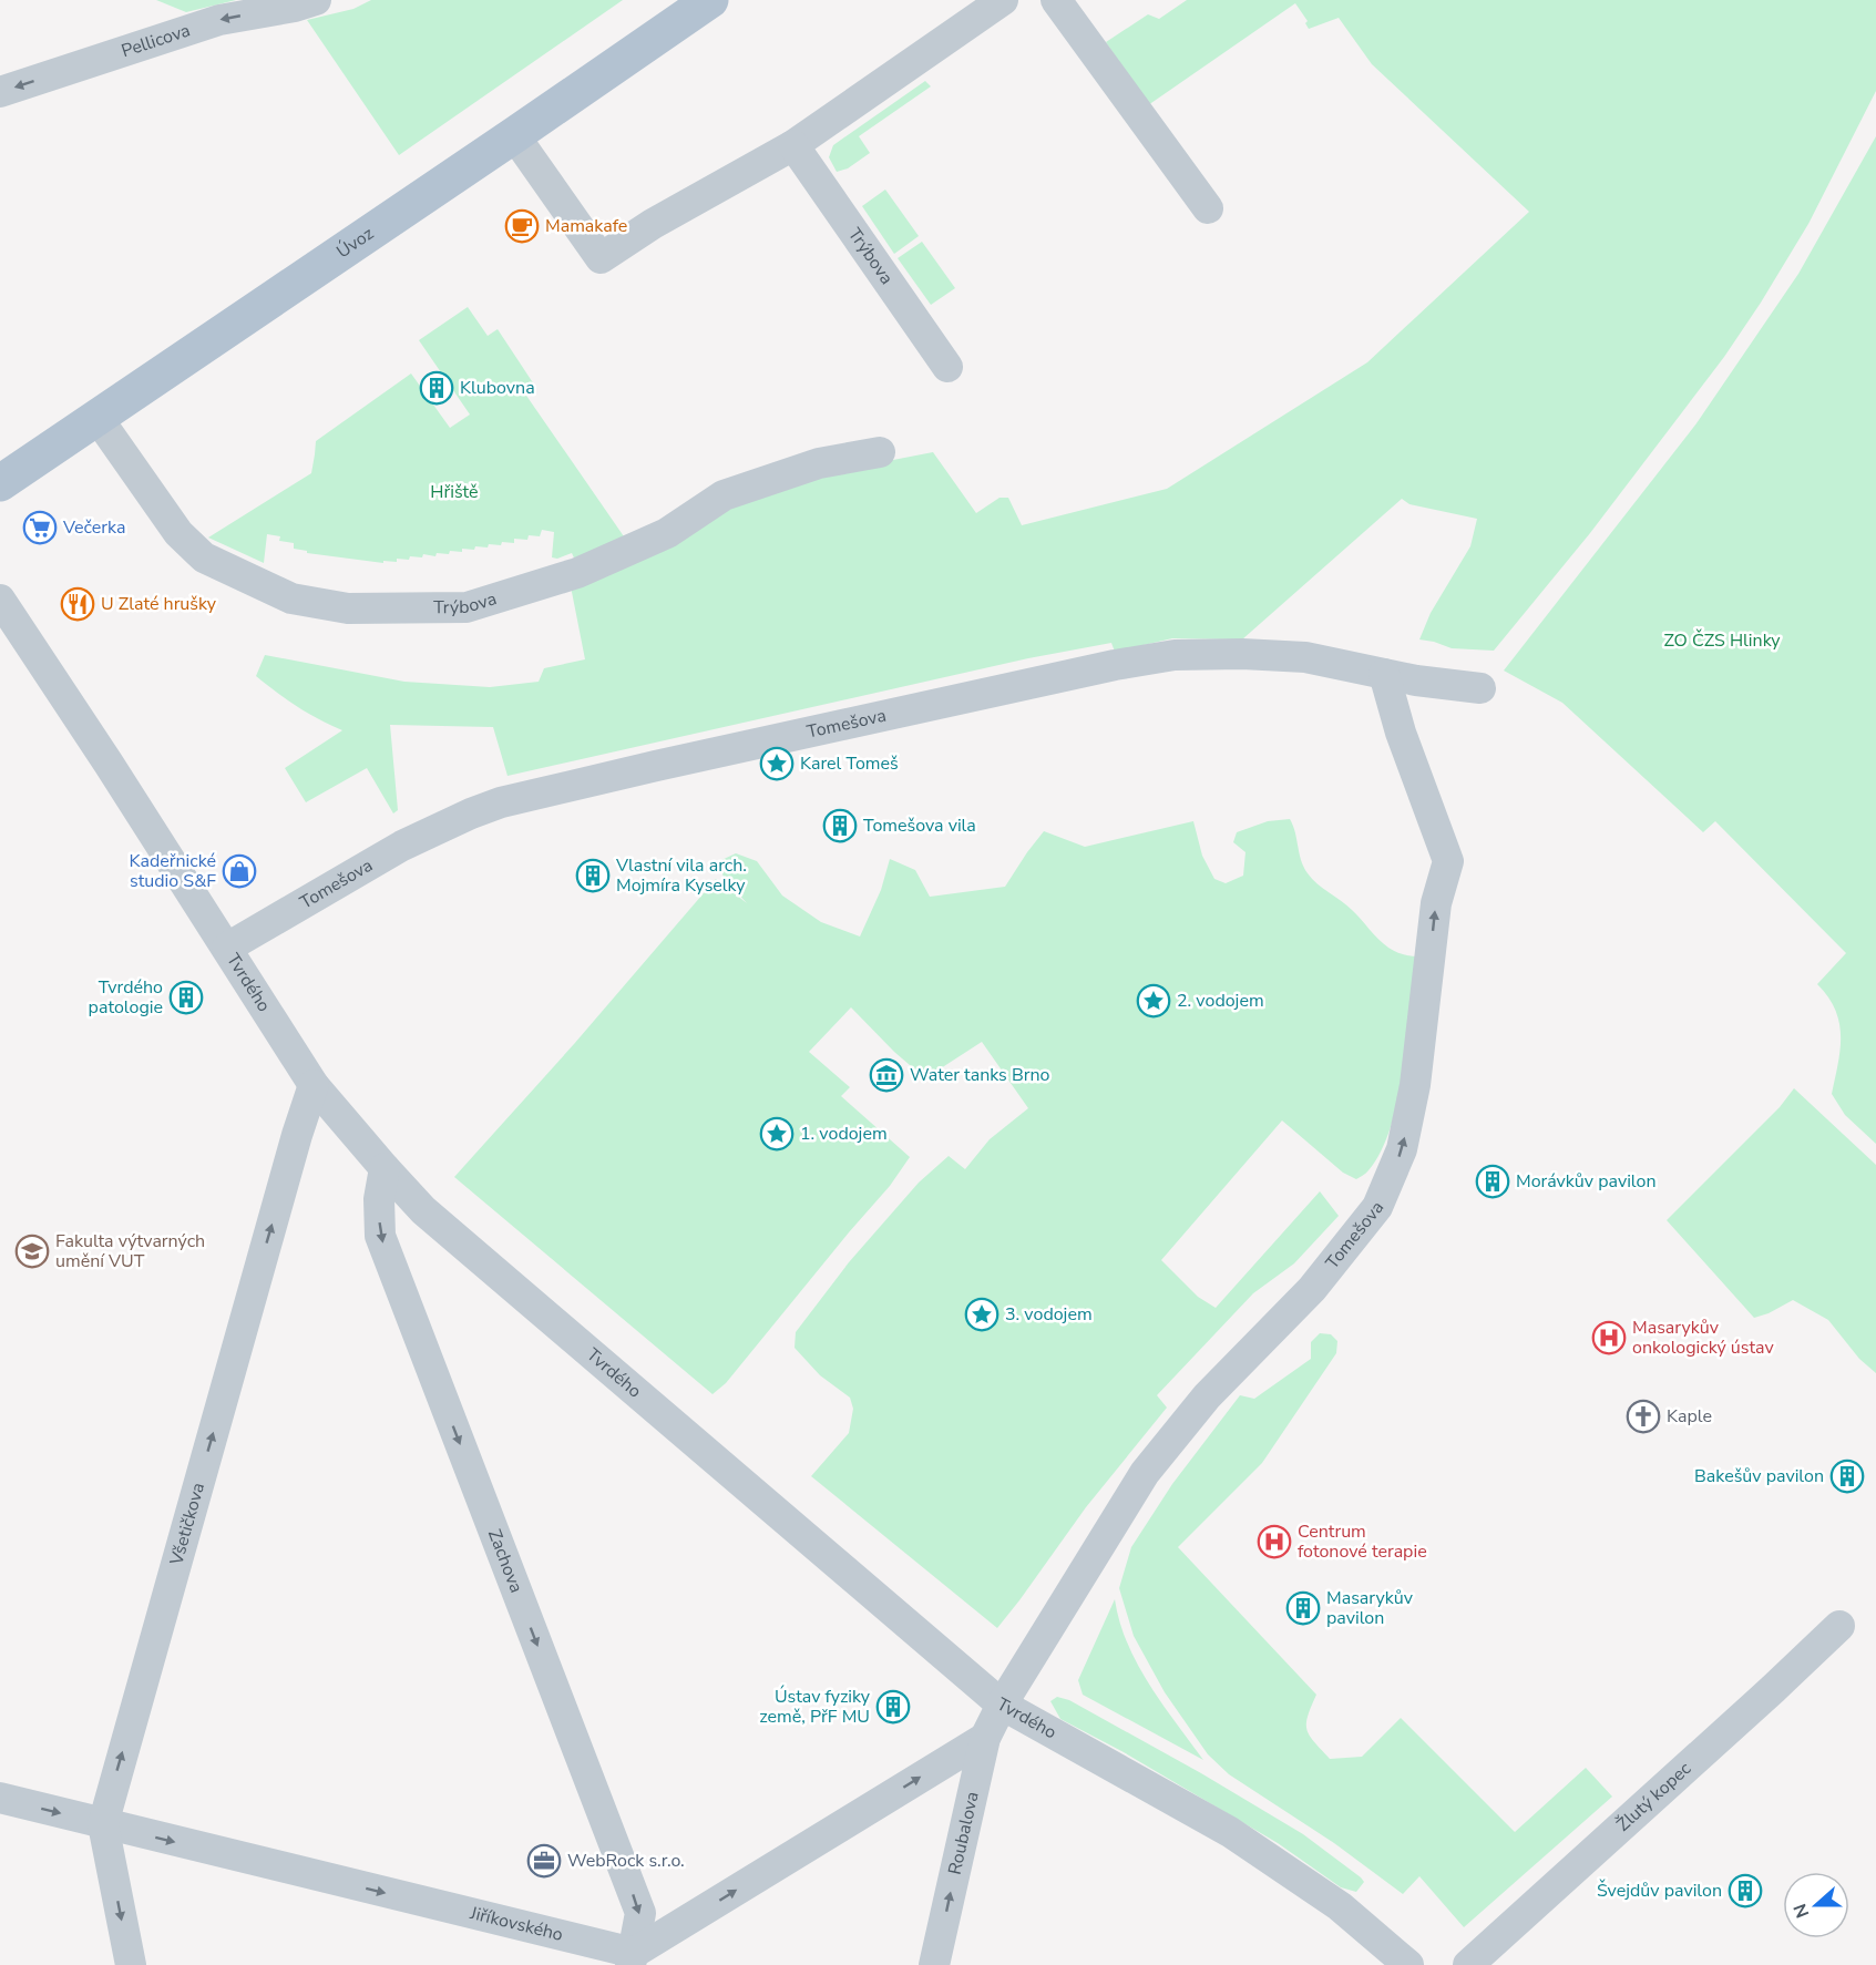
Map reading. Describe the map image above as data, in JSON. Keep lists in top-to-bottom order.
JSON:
{
  "streets": {
    "main road": ["Úvoz"],
    "street": [
      "Pellicova",
      "Trýbova",
      "Tomešova",
      "Tvrdého",
      "Všetičkova",
      "Zachova",
      "Žlutý kopec",
      "Roubalova",
      "Jiříkovského"
    ]
  },
  "crossings": [
    ["Úvoz", "Trýbova"],
    ["Tomešova", "Tvrdého"],
    ["Tomešova", "Roubalova"],
    ["Tvrdého", "Všetičkova"],
    ["Tvrdého", "Zachova"],
    ["Tvrdého", "Roubalova"],
    ["Všetičkova", "Jiříkovského"],
    ["Zachova", "Jiříkovského"]
  ],
  "one_way": [
    "Pellicova",
    "Tomešova",
    "Zachova",
    "Roubalova",
    "Jiříkovského"
  ],
  "parks": ["Hřiště", "ZO ČZS Hlinky"],
  "places": {
    "cafe": ["Mamakafe"],
    "building": [
      "Klubovna",
      "Tomešova vila",
      "Vlastní vila arch. Mojmíra Kyselky",
      "Tvrdého patologie",
      "Morávkův pavilon",
      "Bakešův pavilon",
      "Masarykův pavilon",
      "Ústav fyziky země, PřF MU",
      "Švejdův pavilon"
    ],
    "supermarket": ["Večerka"],
    "restaurant": ["U Zlaté hrušky"],
    "place": [
      "Karel Tomeš",
      "2. vodojem",
      "1. vodojem",
      "3. vodojem"
    ],
    "shop": ["Kadeřnické studio S&F"],
    "museum": ["Water tanks Brno"],
    "school or university": ["Fakulta výtvarných umění VUT"],
    "hospital": ["Masarykův onkologický ústav", "Centrum fotonové terapie"],
    "church": ["Kaple"],
    "office": ["WebRock s.r.o."]
  },
  "north": "left"
}
